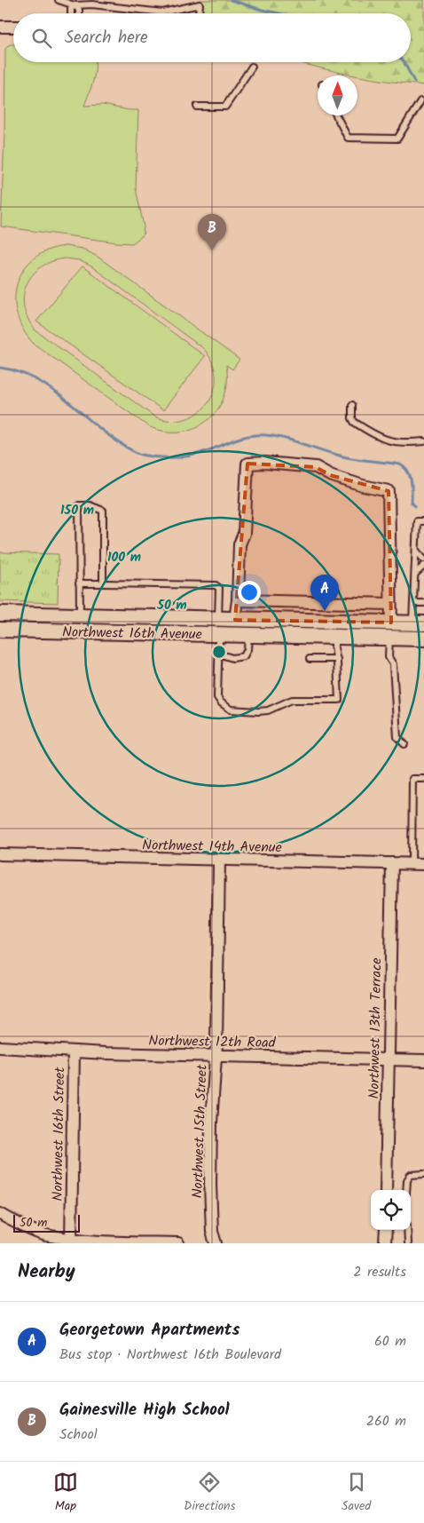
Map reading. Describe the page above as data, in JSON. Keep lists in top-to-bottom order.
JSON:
{
  "streets": {
    "main road": ["Northwest 16th Avenue"],
    "street": [
      "Northwest 14th Avenue",
      "Northwest 13th Terrace",
      "Northwest 12th Road",
      "Northwest 15th Street",
      "Northwest 16th Street"
    ]
  },
  "crossings": [
    ["Northwest 14th Avenue", "Northwest 13th Terrace"],
    ["Northwest 14th Avenue", "Northwest 15th Street"],
    ["Northwest 13th Terrace", "Northwest 12th Road"],
    ["Northwest 12th Road", "Northwest 15th Street"],
    ["Northwest 12th Road", "Northwest 16th Street"]
  ],
  "scale_bar": "50 m",
  "north": "top",
  "page": {
    "search": "Search here",
    "pins": ["B", "A"],
    "scale": "50 m",
    "heading": ["Nearby", "2 results"],
    "list": [
      {
        "mark": "A",
        "name": "Georgetown Apartments",
        "note": "Bus stop · Northwest 16th Boulevard",
        "value": "60 m"
      },
      {
        "mark": "B",
        "name": "Gainesville High School",
        "note": "School",
        "value": "260 m"
      }
    ],
    "nav": ["Map", "Directions", "Saved"]
  },
  "rings": ["150 m", "100 m", "50 m"]
}
